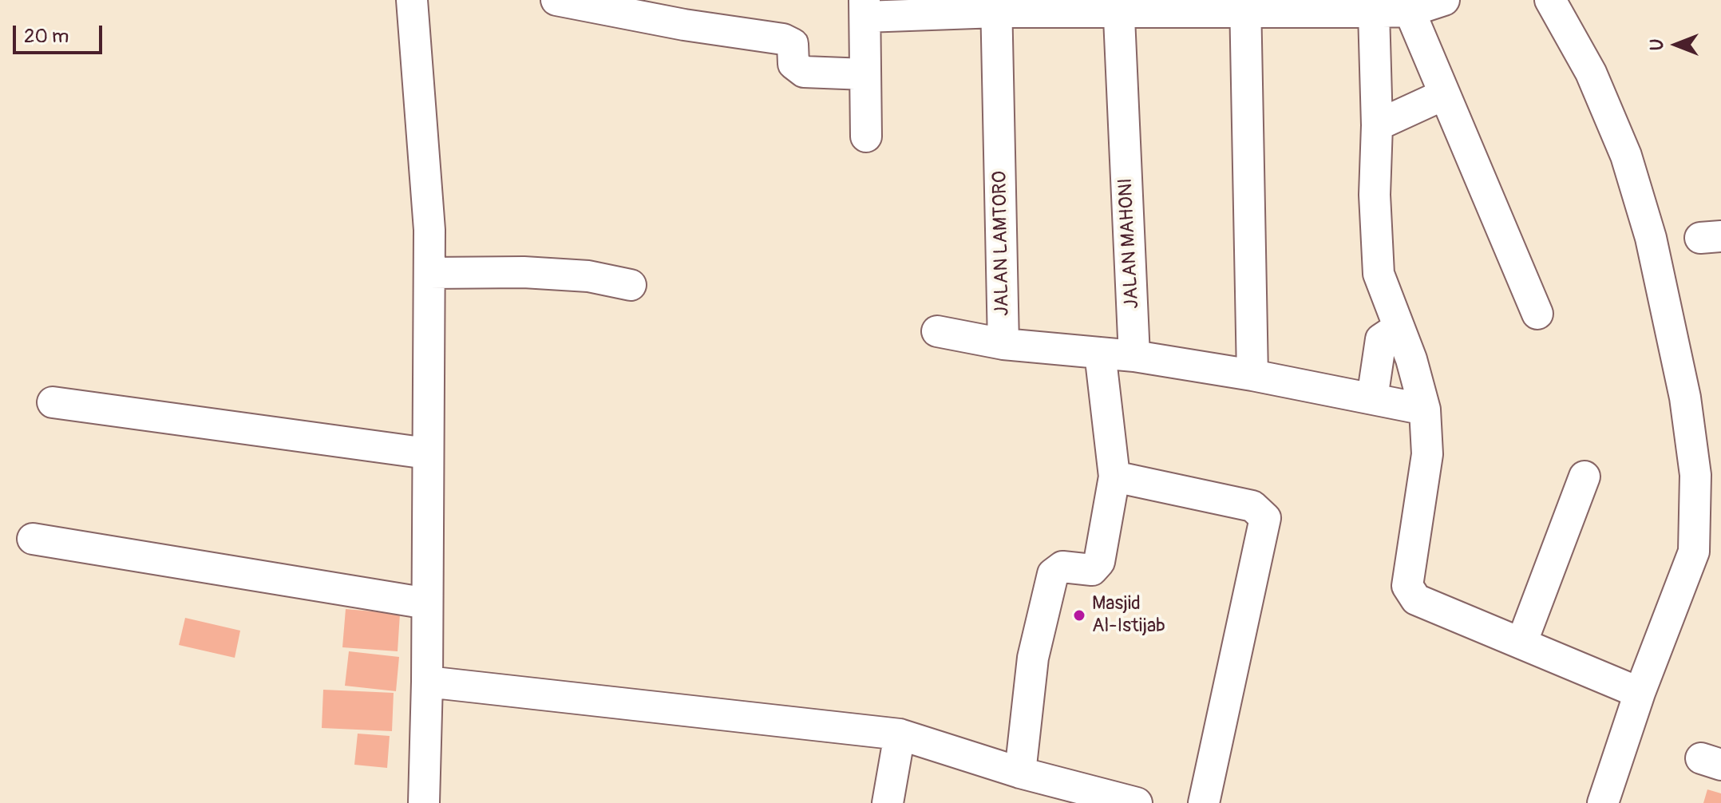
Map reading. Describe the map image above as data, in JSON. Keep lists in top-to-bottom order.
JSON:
{
  "streets": {
    "street": ["JALAN LAMTORO", "JALAN MAHONI"]
  },
  "crossings": [
    ["JALAN LAMTORO", "JALAN MAHONI"]
  ],
  "places": ["Masjid Al-Istijab"],
  "scale_bar": "20 m",
  "north": "left"
}
